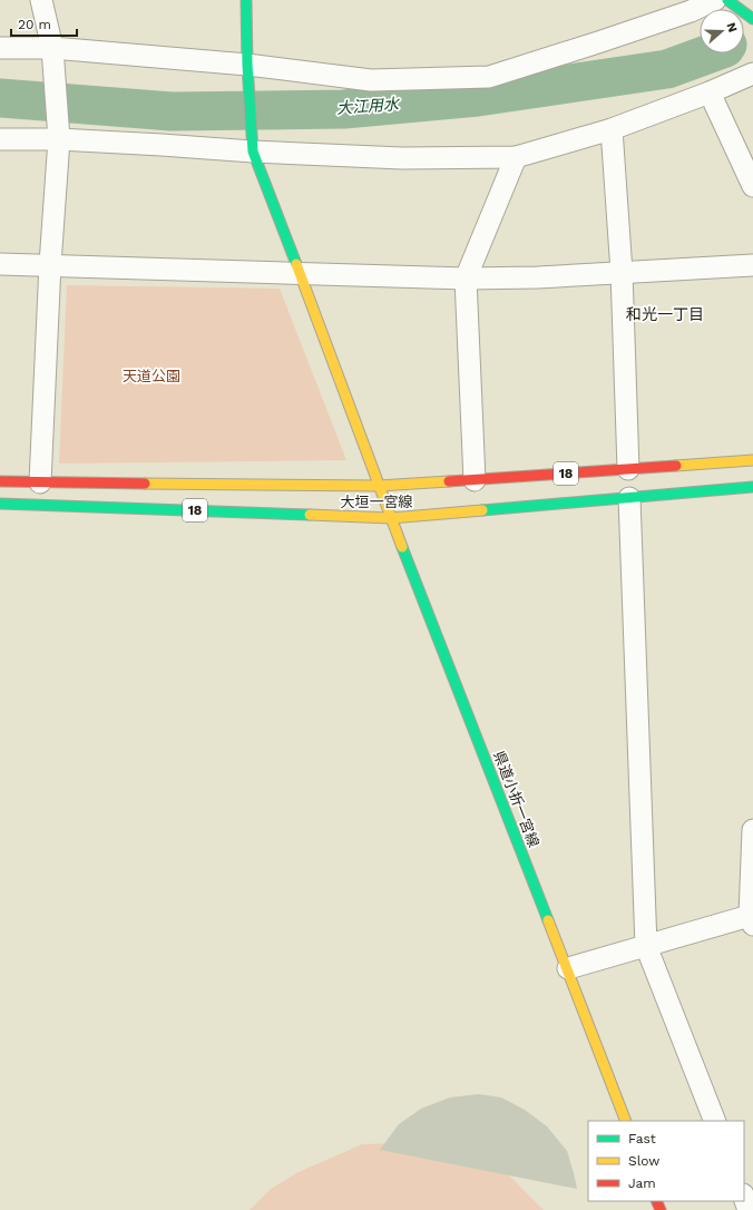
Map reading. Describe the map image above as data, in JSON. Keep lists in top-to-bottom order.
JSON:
{
  "streets": {
    "main road": ["18", "大垣一宮線", "県道小折一宮線"]
  },
  "crossings": [
    ["大垣一宮線", "県道小折一宮線"]
  ],
  "districts": ["和光一丁目"],
  "water": ["大江用水"],
  "parks": ["天道公園"],
  "legend": ["Fast", "Slow", "Jam"],
  "scale_bar": "20 m",
  "north": "right"
}
